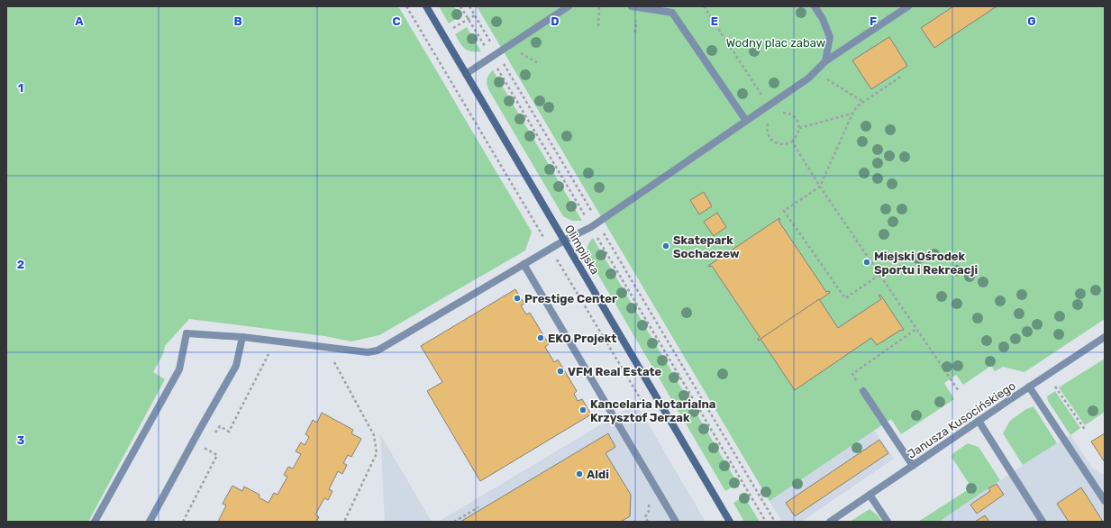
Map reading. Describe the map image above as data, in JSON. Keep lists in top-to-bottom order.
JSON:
{
  "streets": {
    "street": ["Olimpijska", "Janusza Kusocińskiego"]
  },
  "parks": ["Wodny plac zabaw"],
  "places": [
    "Skatepark Sochaczew",
    "Miejski Ośrodek Sportu i Rekreacji",
    "Prestige Center",
    "EKO Projekt",
    "VFM Real Estate",
    "Kancelaria Notarialna Krzysztof Jerzak",
    "Aldi"
  ],
  "grid": {
    "columns": [
      "A",
      "B",
      "C",
      "D",
      "E",
      "F",
      "G"
    ],
    "rows": ["1", "2", "3"]
  }
}
